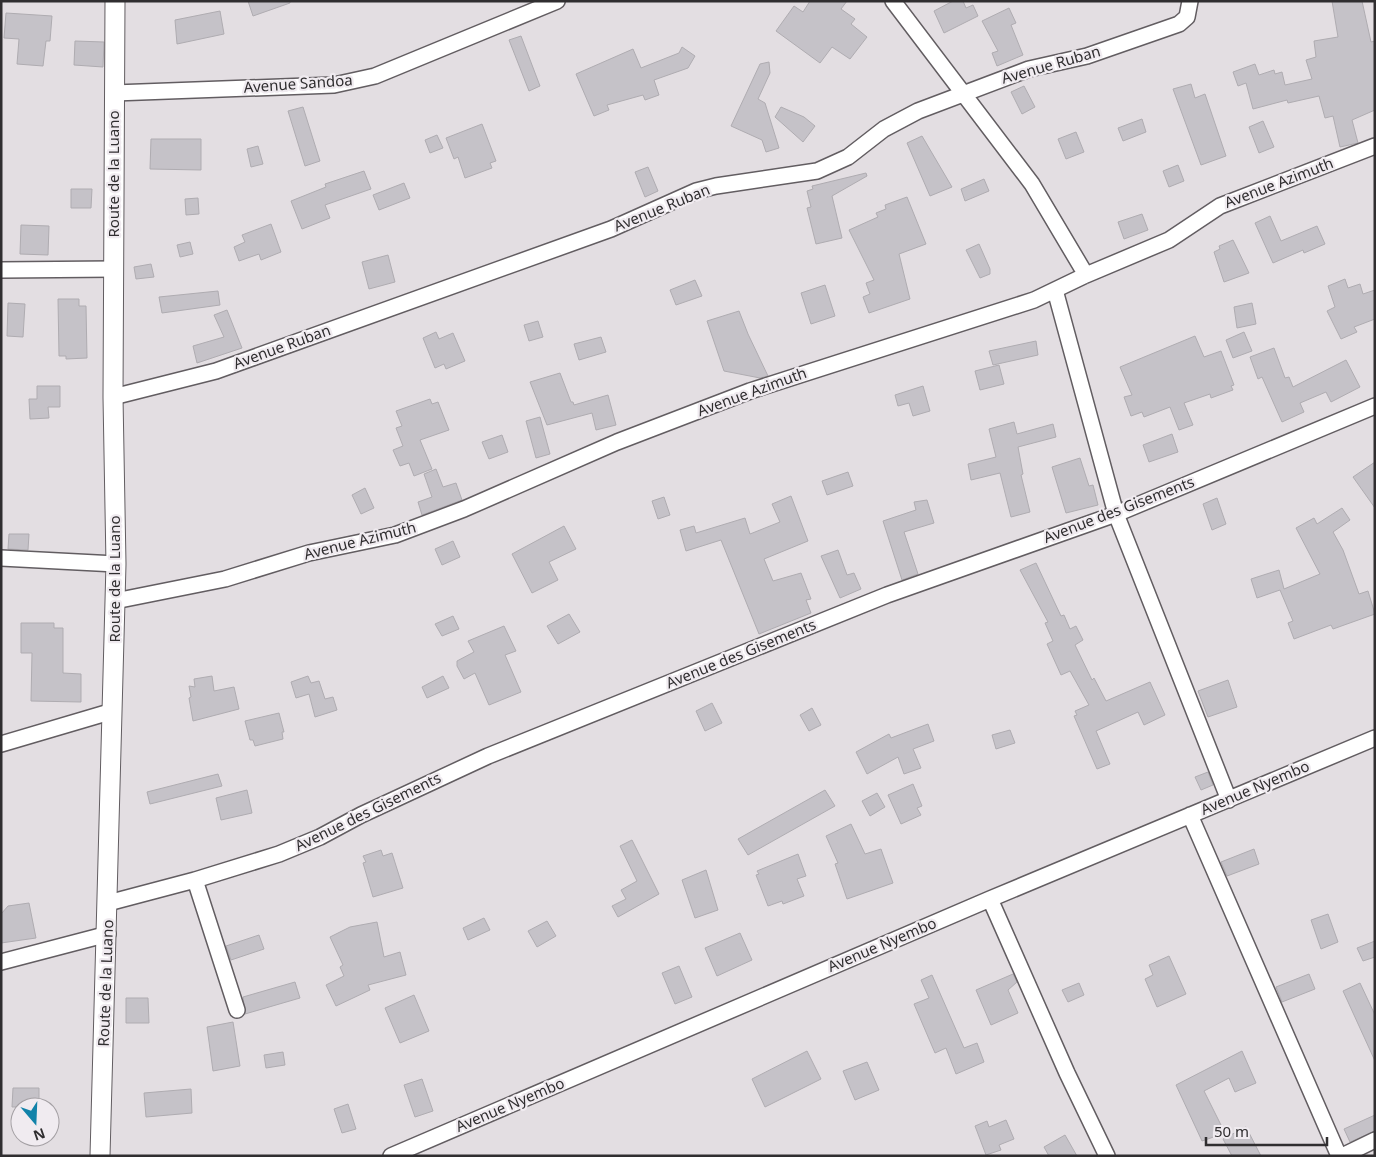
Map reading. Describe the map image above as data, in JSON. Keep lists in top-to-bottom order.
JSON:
{
  "streets": {
    "street": [
      "Avenue Ruban",
      "Avenue Sandoa",
      "Route de la Luano",
      "Avenue Azimuth",
      "Avenue des Gisements",
      "Avenue Nyembo"
    ]
  },
  "crossings": [
    ["Avenue Ruban", "Route de la Luano"],
    ["Avenue Sandoa", "Route de la Luano"],
    ["Route de la Luano", "Avenue Azimuth"],
    ["Route de la Luano", "Avenue des Gisements"]
  ],
  "scale_bar": "50 m",
  "north": "bottom"
}
